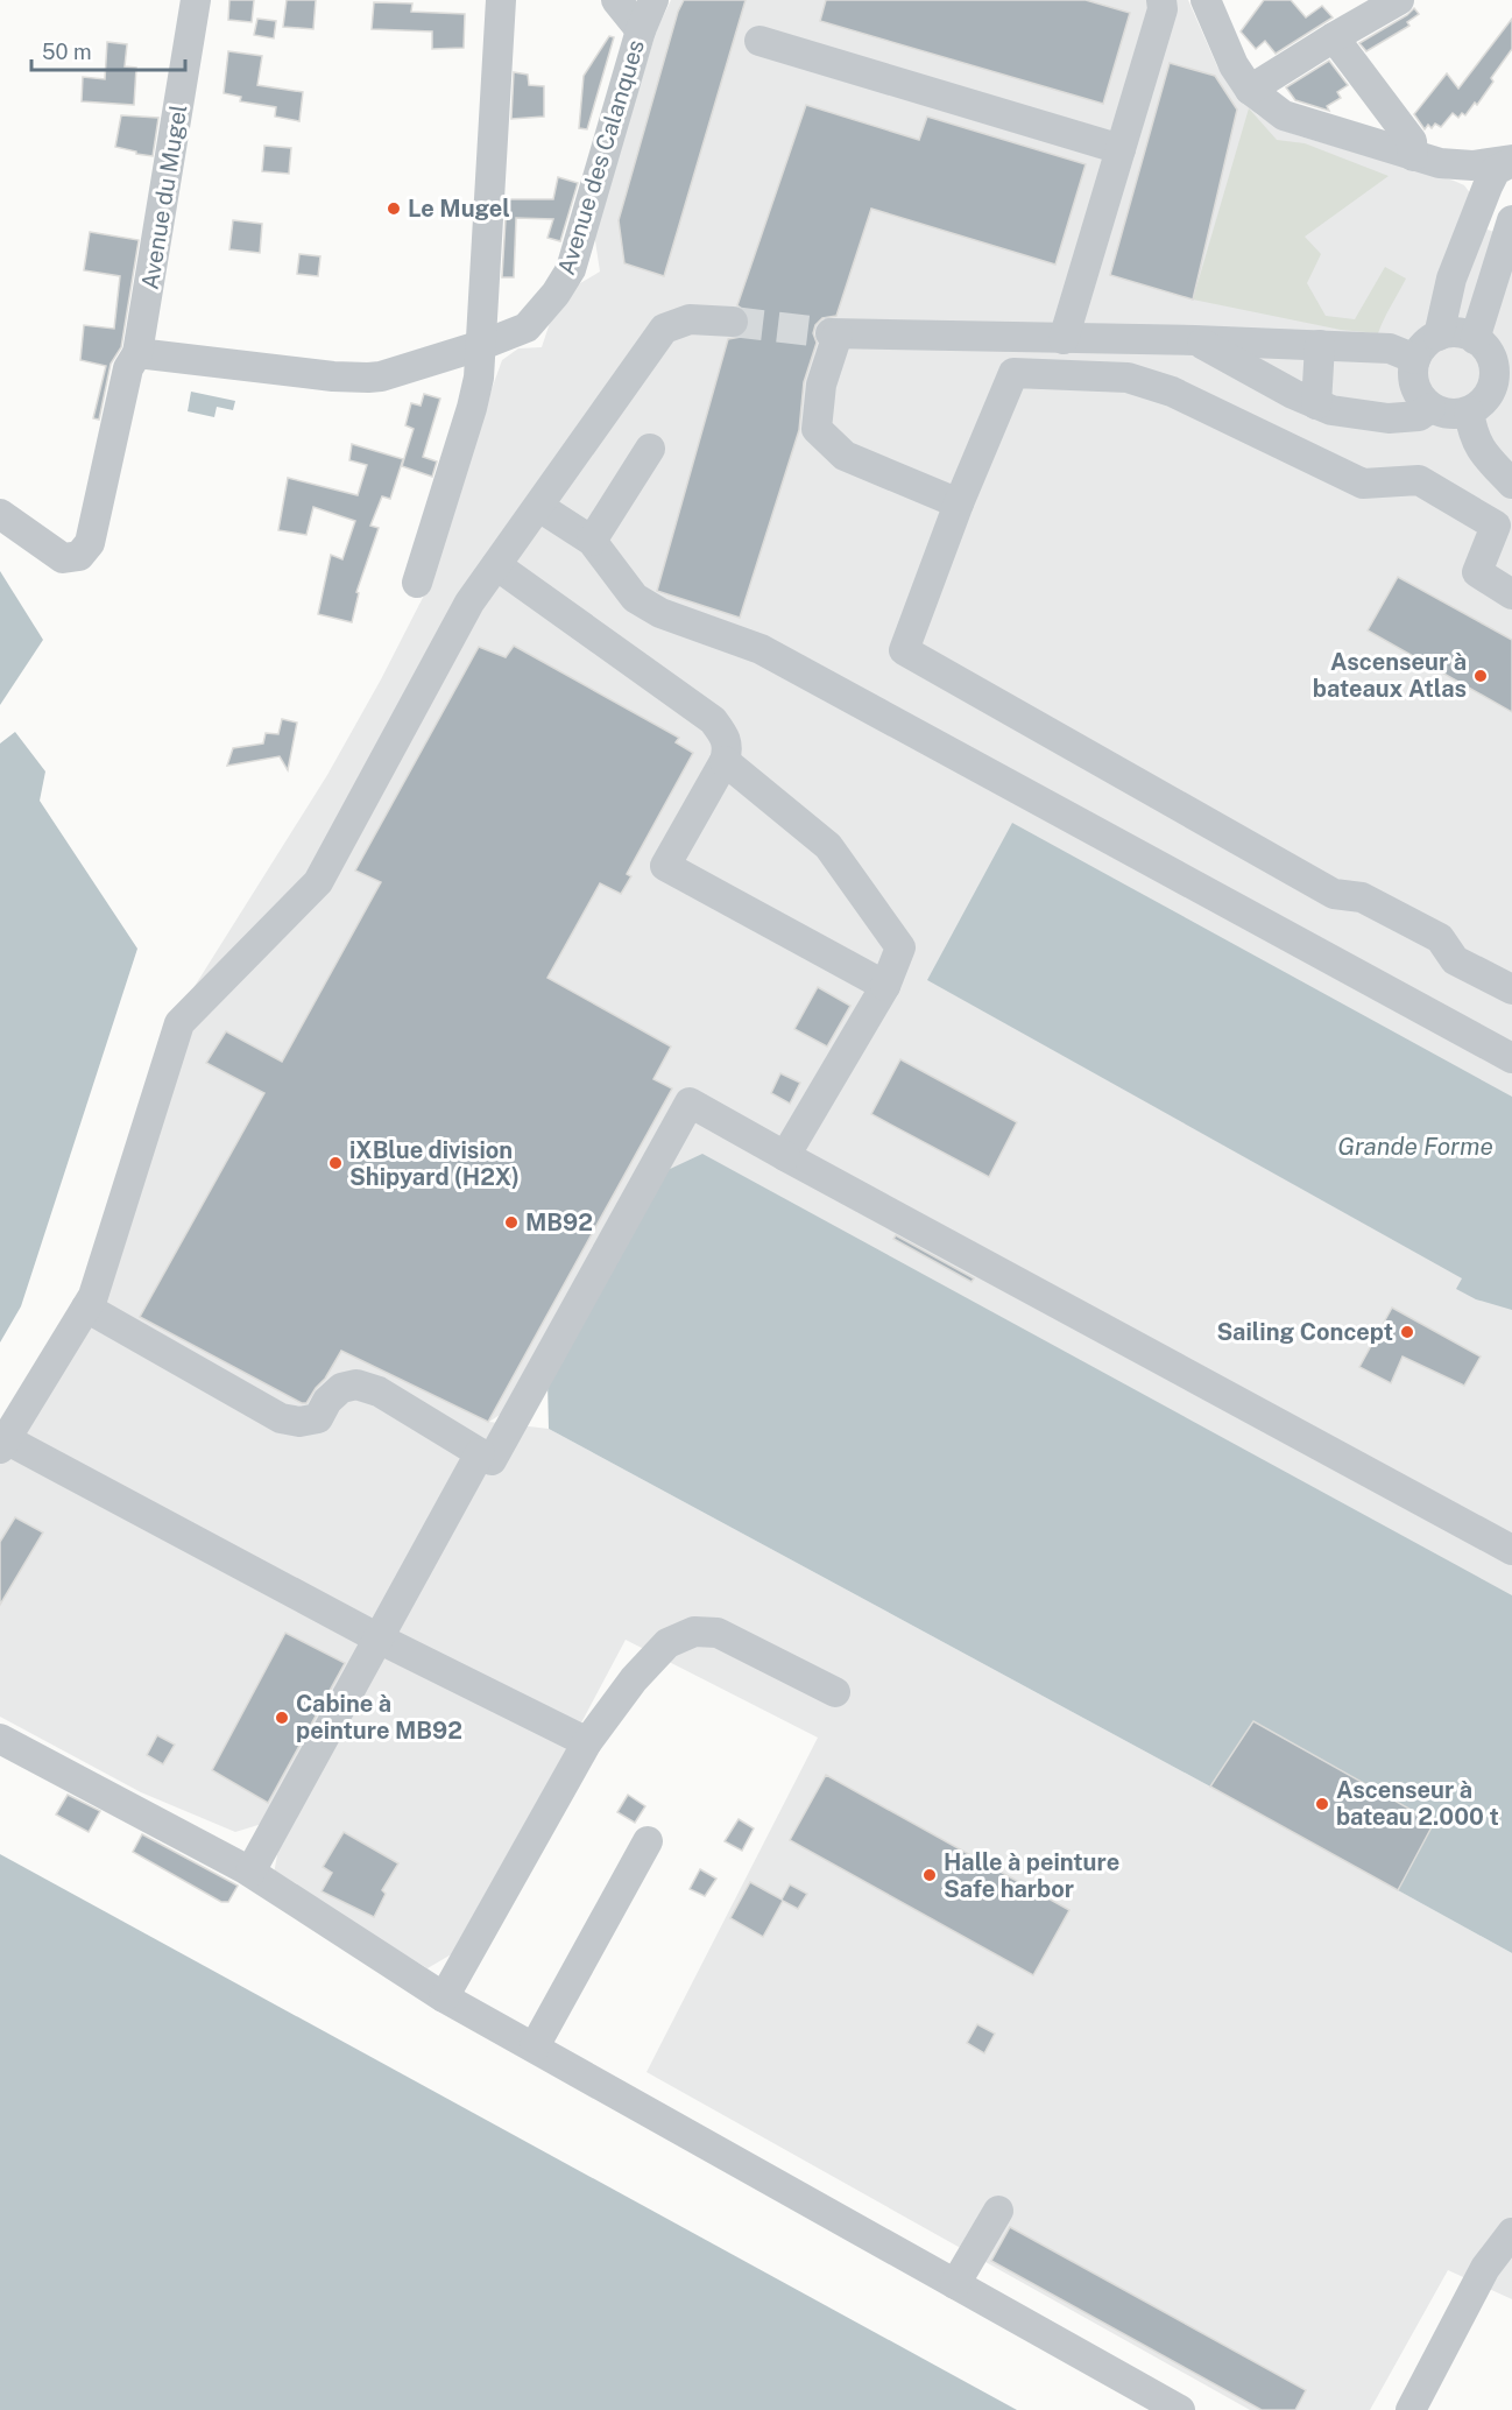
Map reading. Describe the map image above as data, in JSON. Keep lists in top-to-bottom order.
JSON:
{
  "streets": {
    "street": ["Avenue des Calanques", "Avenue du Mugel"]
  },
  "crossings": [
    ["Avenue des Calanques", "Avenue du Mugel"]
  ],
  "water": ["Grande Forme"],
  "places": [
    "Le Mugel",
    "Ascenseur à bateaux Atlas",
    "iXBlue division Shipyard (H2X)",
    "MB92",
    "Sailing Concept",
    "Cabine à peinture MB92",
    "Ascenseur à bateau 2.000 t",
    "Halle à peinture Safe harbor"
  ],
  "scale_bar": "50 m"
}
